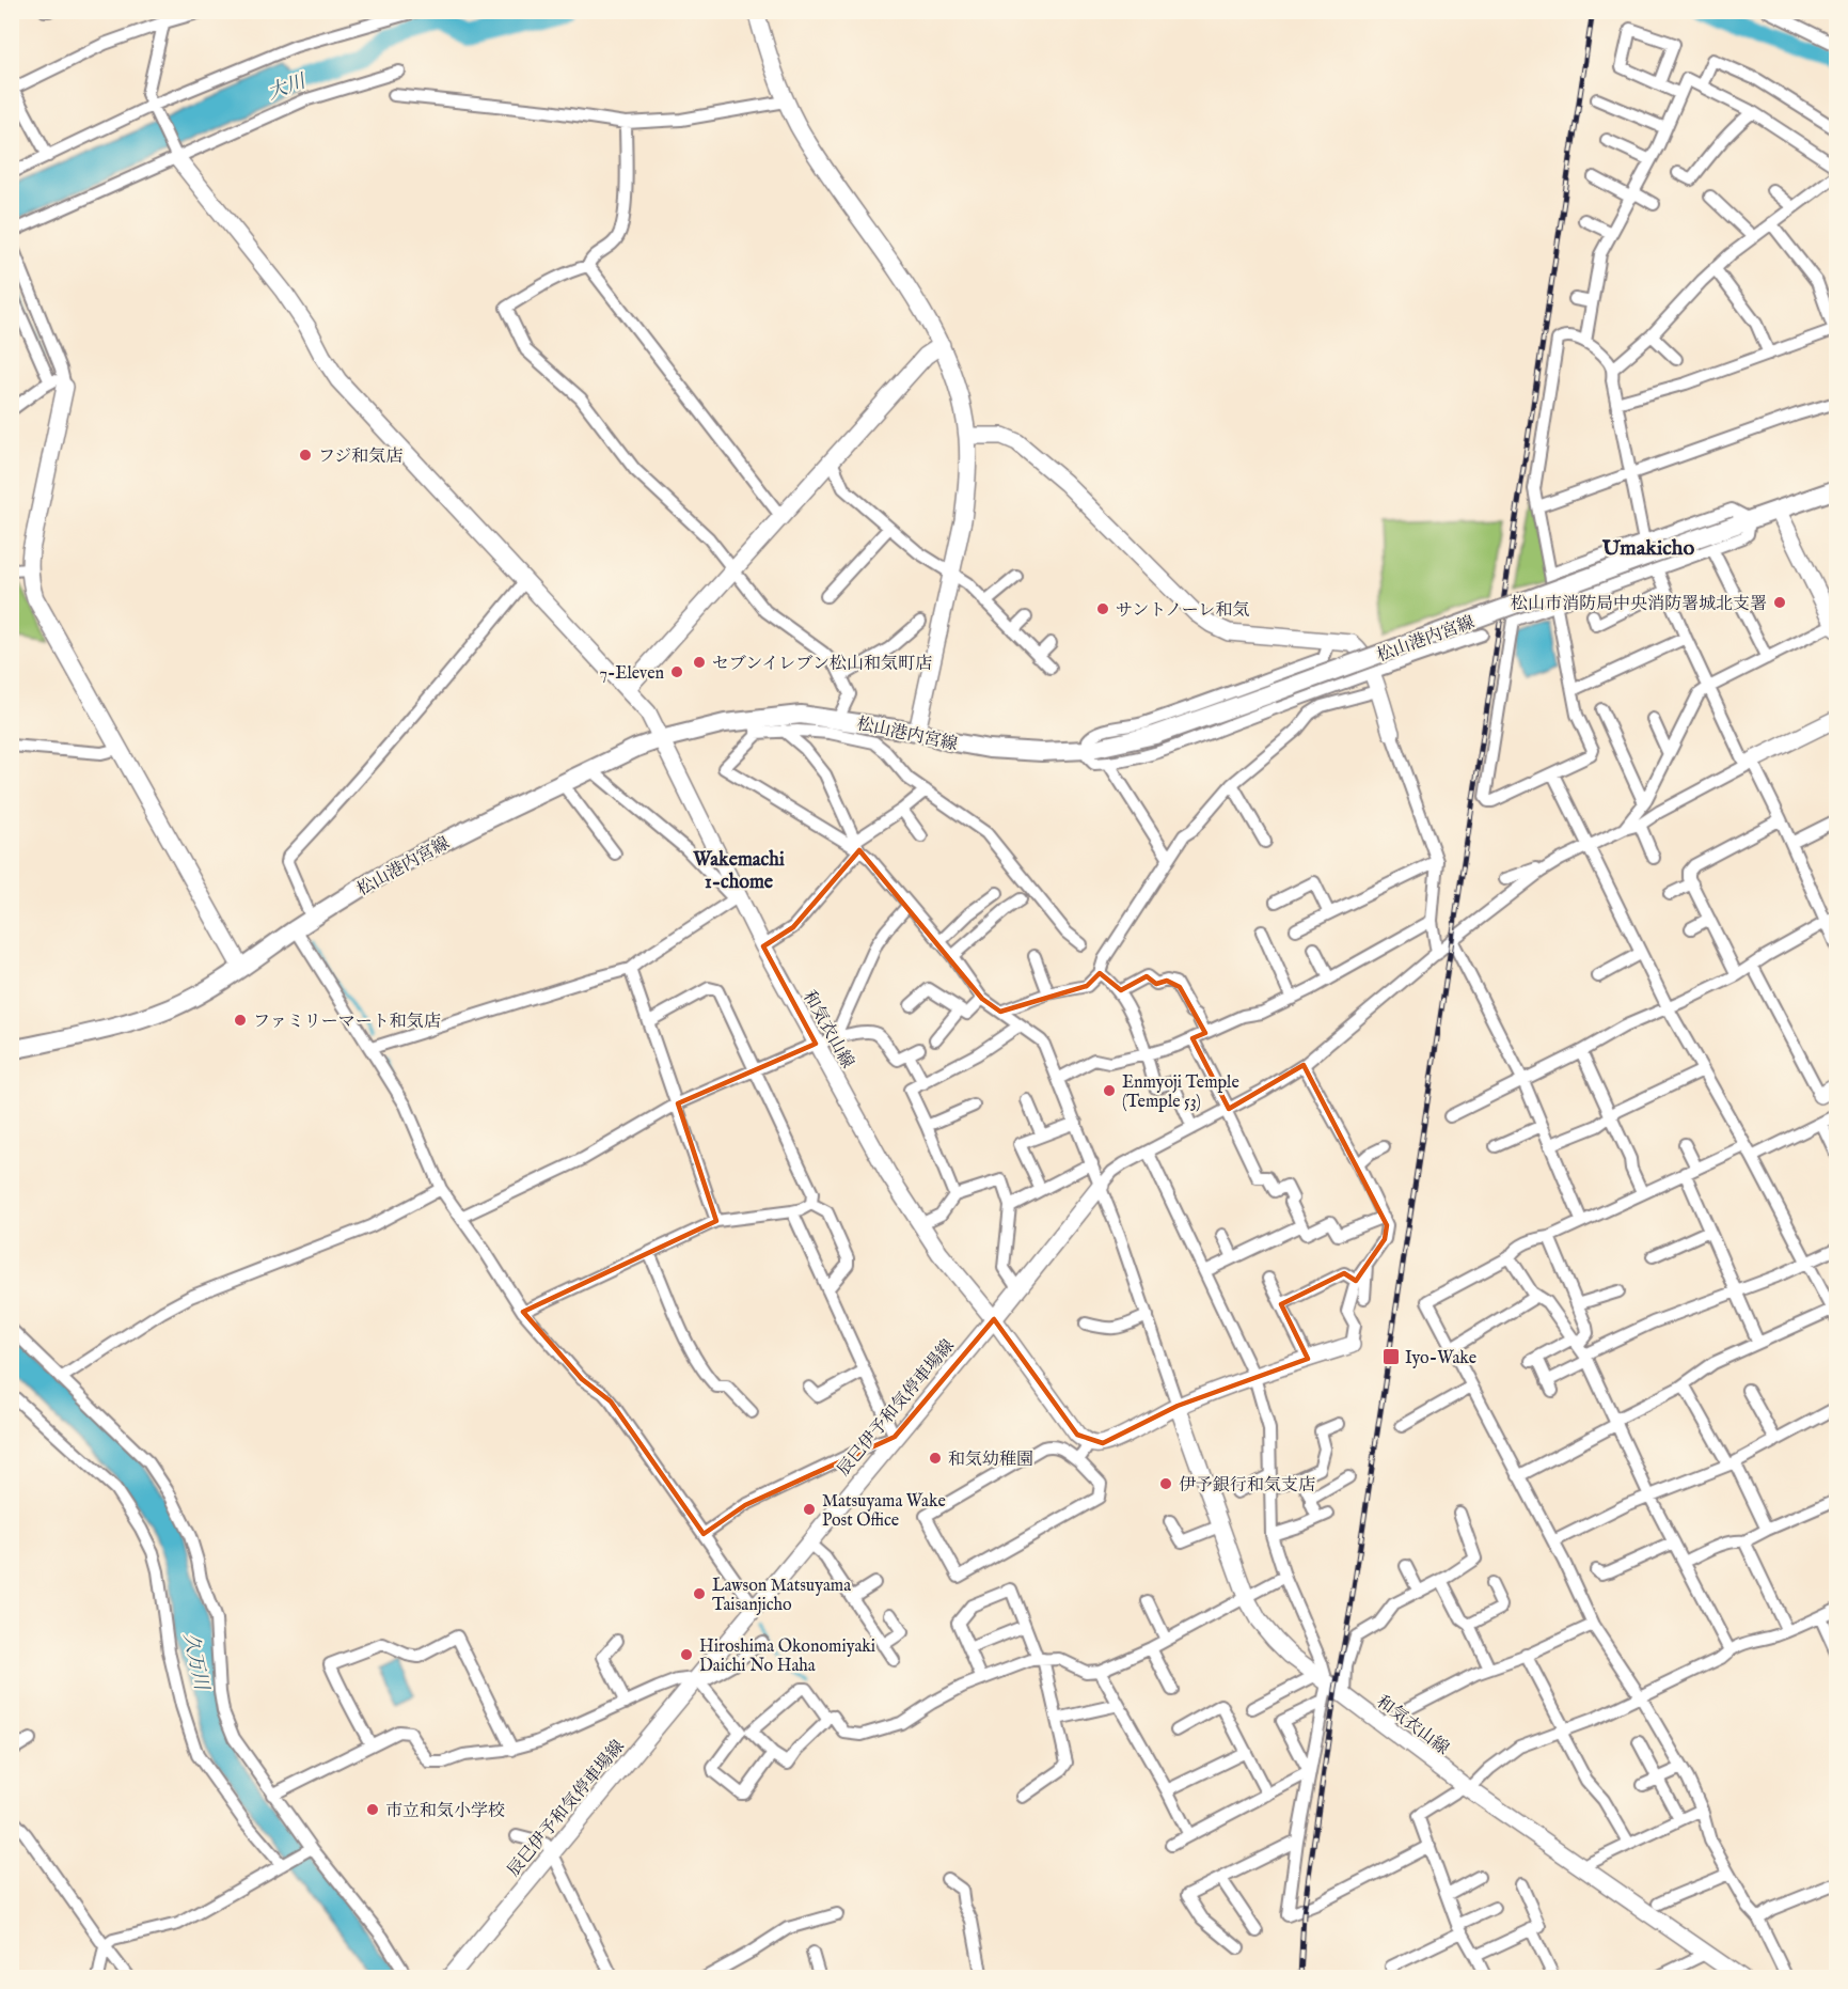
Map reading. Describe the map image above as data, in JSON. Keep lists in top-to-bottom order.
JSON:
{
  "streets": {
    "main road": ["松山港内宮線"],
    "street": ["和気衣山線", "辰巳伊予和気停車場線"]
  },
  "crossings": [
    ["松山港内宮線", "和気衣山線"],
    ["和気衣山線", "辰巳伊予和気停車場線"]
  ],
  "districts": ["Umakicho", "Wakemachi 1-chome"],
  "water": ["大川", "久万川"],
  "places": {
    "other": [
      "フジ和気店",
      "松山市消防局中央消防署城北支署",
      "サントノーレ和気",
      "セブンイレブン松山和気町店",
      "7-Eleven",
      "ファミリーマート和気店",
      "Enmyoji Temple (Temple 53)",
      "和気幼稚園",
      "伊予銀行和気支店",
      "Matsuyama Wake Post Office",
      "Lawson Matsuyama Taisanjicho",
      "Hiroshima Okonomiyaki Daichi No Haha",
      "市立和気小学校"
    ],
    "transit": ["Iyo-Wake"]
  }
}
